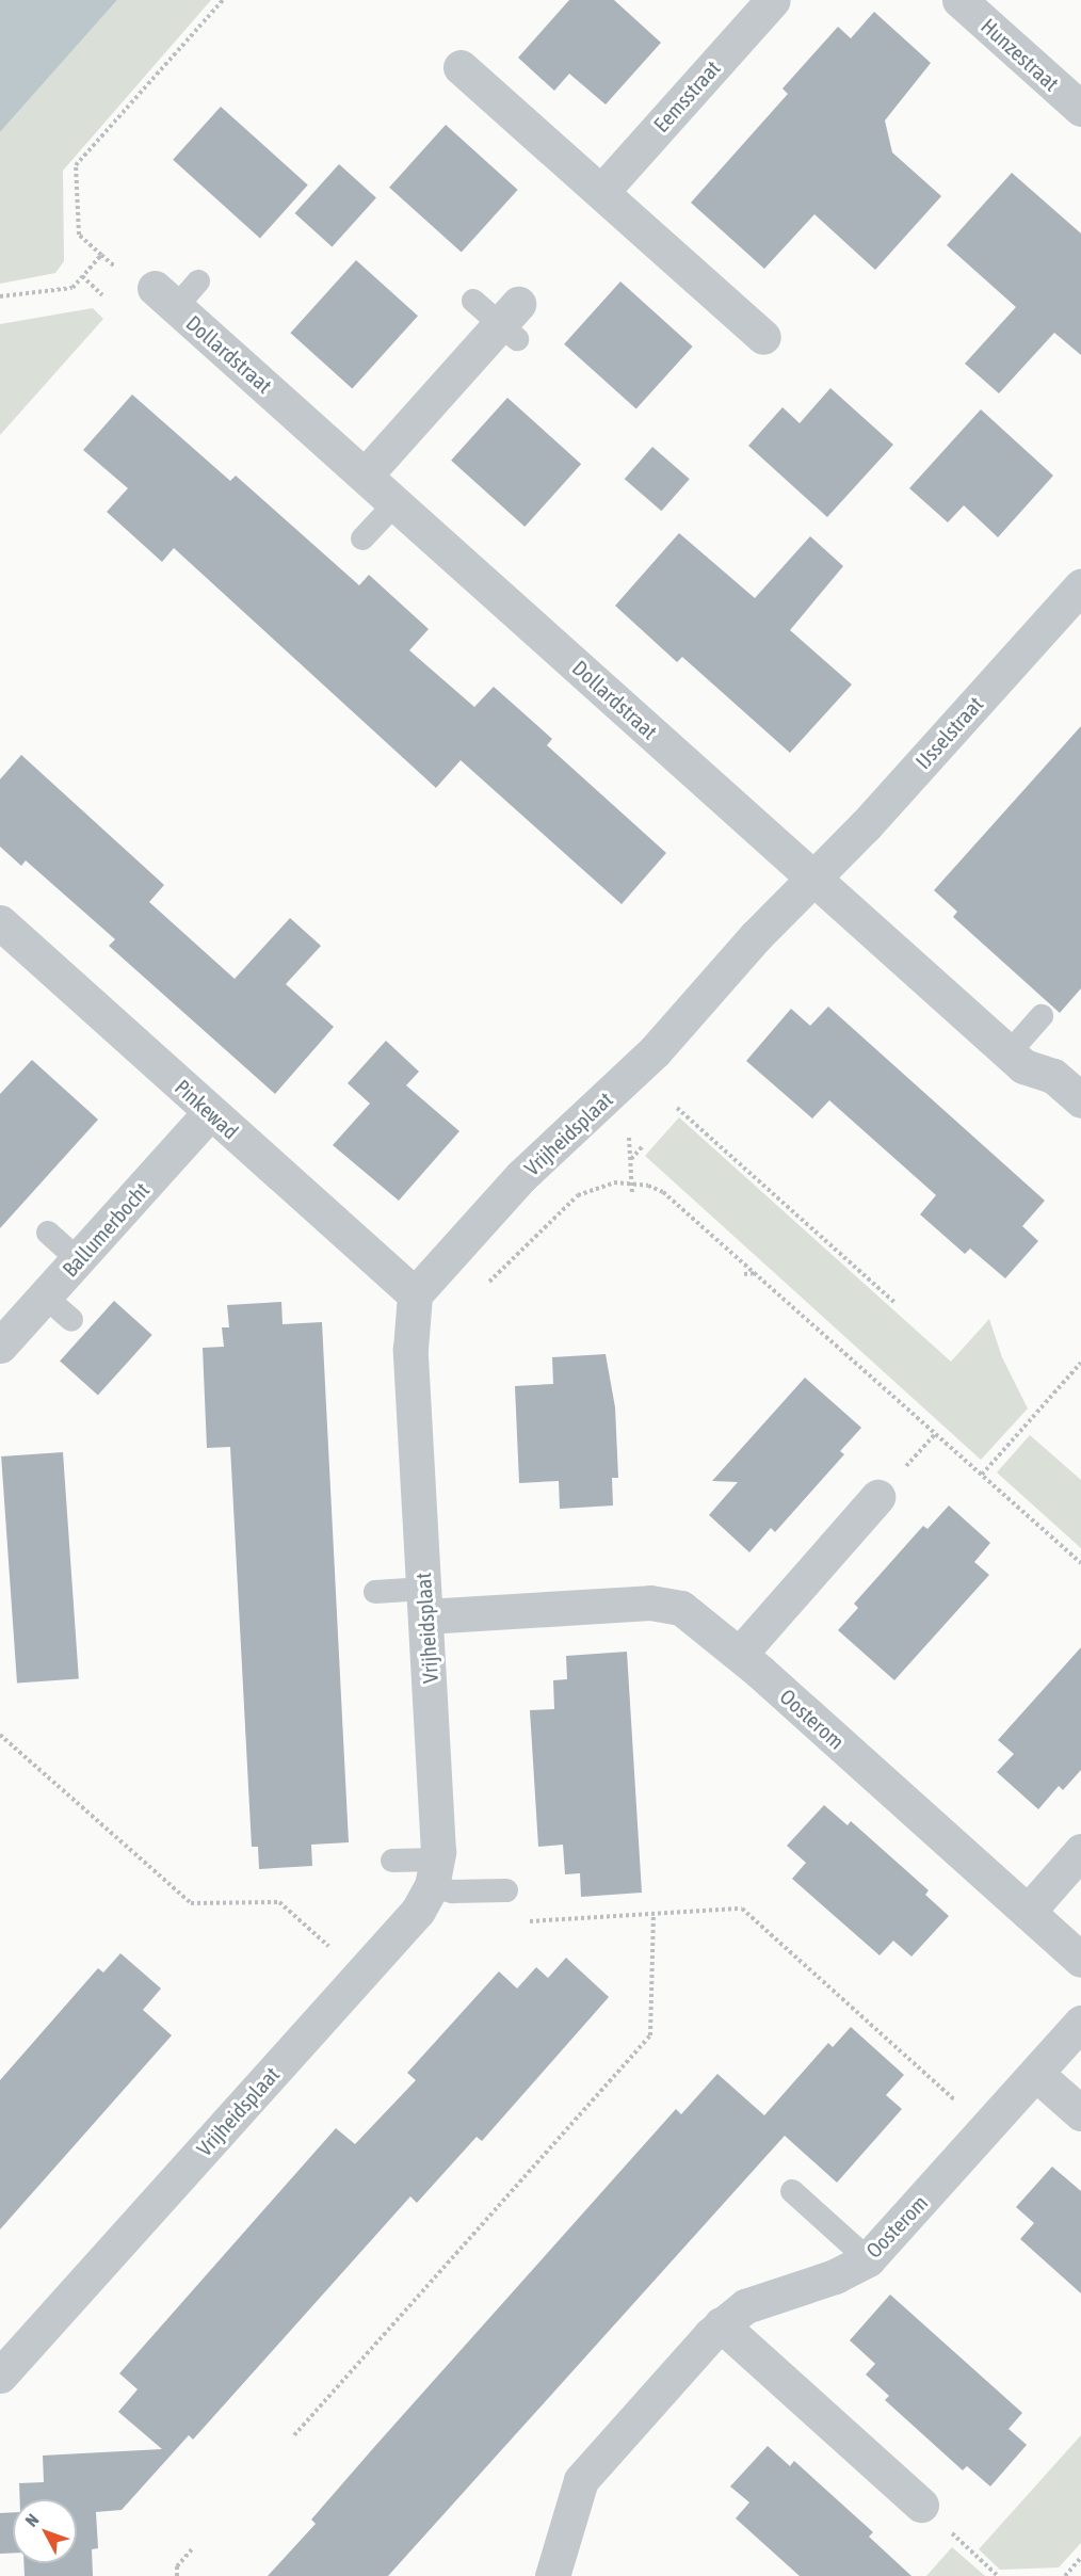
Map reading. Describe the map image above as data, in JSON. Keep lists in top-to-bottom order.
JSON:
{
  "streets": {
    "street": [
      "Hunzestraat",
      "Eemsstraat",
      "Dollardstraat",
      "IJsselstraat",
      "Pinkewad",
      "Vrijheidsplaat",
      "Ballumerbocht",
      "Oosterom"
    ]
  },
  "crossings": [
    ["Dollardstraat", "IJsselstraat"],
    ["Dollardstraat", "Vrijheidsplaat"],
    ["IJsselstraat", "Vrijheidsplaat"],
    ["Pinkewad", "Vrijheidsplaat"],
    ["Pinkewad", "Ballumerbocht"],
    ["Vrijheidsplaat", "Oosterom"]
  ],
  "north": "top left"
}
